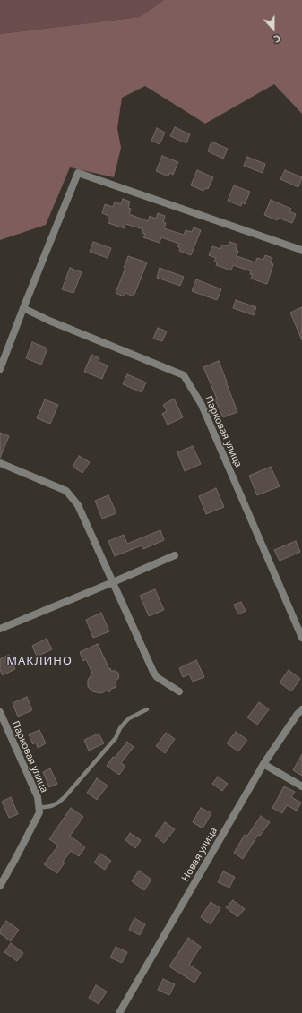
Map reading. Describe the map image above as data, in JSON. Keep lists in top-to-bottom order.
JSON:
{
  "streets": {
    "street": ["Парковая улица", "Новая улица"]
  },
  "districts": ["МАКЛИНО"],
  "north": "bottom"
}
